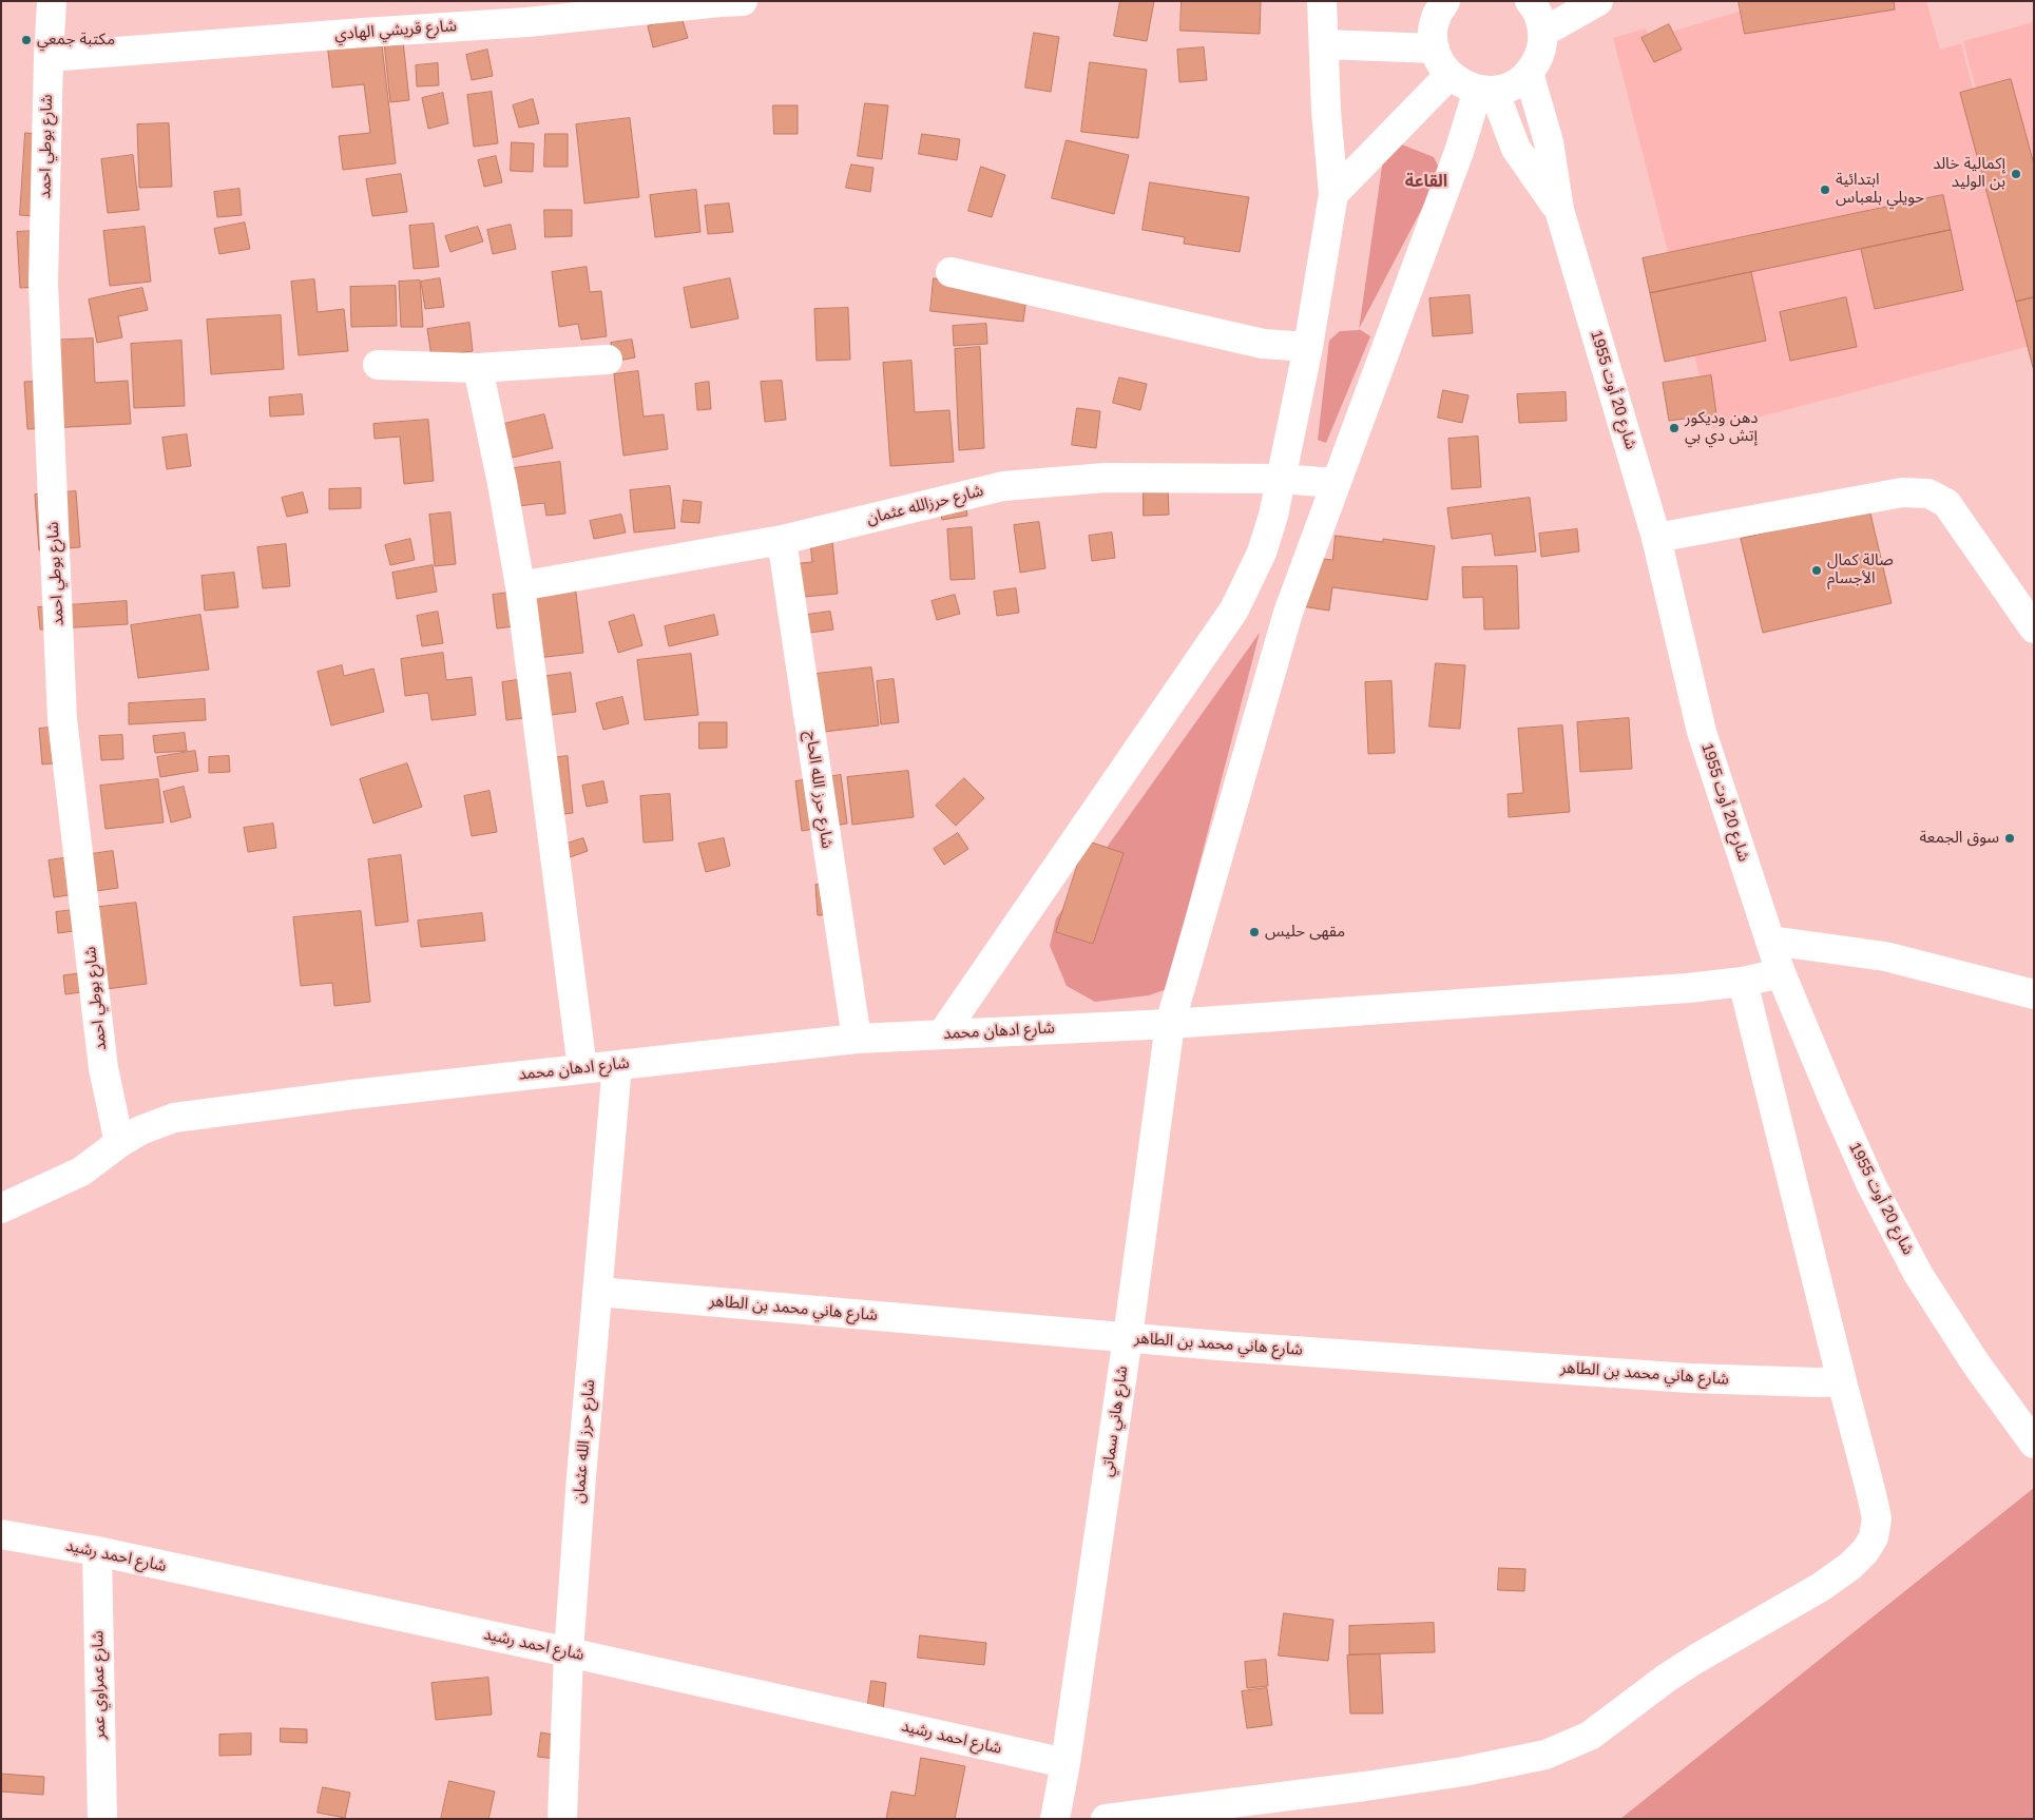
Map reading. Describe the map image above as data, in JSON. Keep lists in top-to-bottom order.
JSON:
{
  "streets": {
    "street": [
      "شارع قريشي الهادي",
      "شارع بوطي احمد",
      "شارع 20 أوت 1955",
      "شارع حرزالله عثمان",
      "شارع حرز الله الحاج",
      "شارع ادهان محمد",
      "شارع هاني محمد بن الطاهر",
      "شارع هاني سماتي",
      "شارع حرز الله عثمان",
      "شارع احمد رشيد",
      "شارع عمراوي عمر"
    ]
  },
  "crossings": [
    ["شارع قريشي الهادي", "شارع بوطي احمد"],
    ["شارع بوطي احمد", "شارع ادهان محمد"],
    ["شارع 20 أوت 1955", "شارع ادهان محمد"],
    ["شارع حرزالله عثمان", "شارع حرز الله الحاج"],
    ["شارع حرزالله عثمان", "شارع هاني سماتي"],
    ["شارع حرز الله الحاج", "شارع ادهان محمد"],
    ["شارع ادهان محمد", "شارع هاني سماتي"],
    ["شارع ادهان محمد", "شارع حرز الله عثمان"],
    ["شارع هاني محمد بن الطاهر", "شارع هاني سماتي"],
    ["شارع هاني محمد بن الطاهر", "شارع حرز الله عثمان"],
    ["شارع هاني سماتي", "شارع احمد رشيد"],
    ["شارع حرز الله عثمان", "شارع احمد رشيد"],
    ["شارع احمد رشيد", "شارع عمراوي عمر"]
  ],
  "districts": ["القاعة"],
  "places": [
    "مكتبة جمعي",
    "إكمالية خالد بن الوليد",
    "ابتدائية حويلي بلعباس",
    "دهن وديكور إتش دي بي",
    "صالة كمال الأجسام",
    "سوق الجمعة",
    "مقهى حليس"
  ]
}
